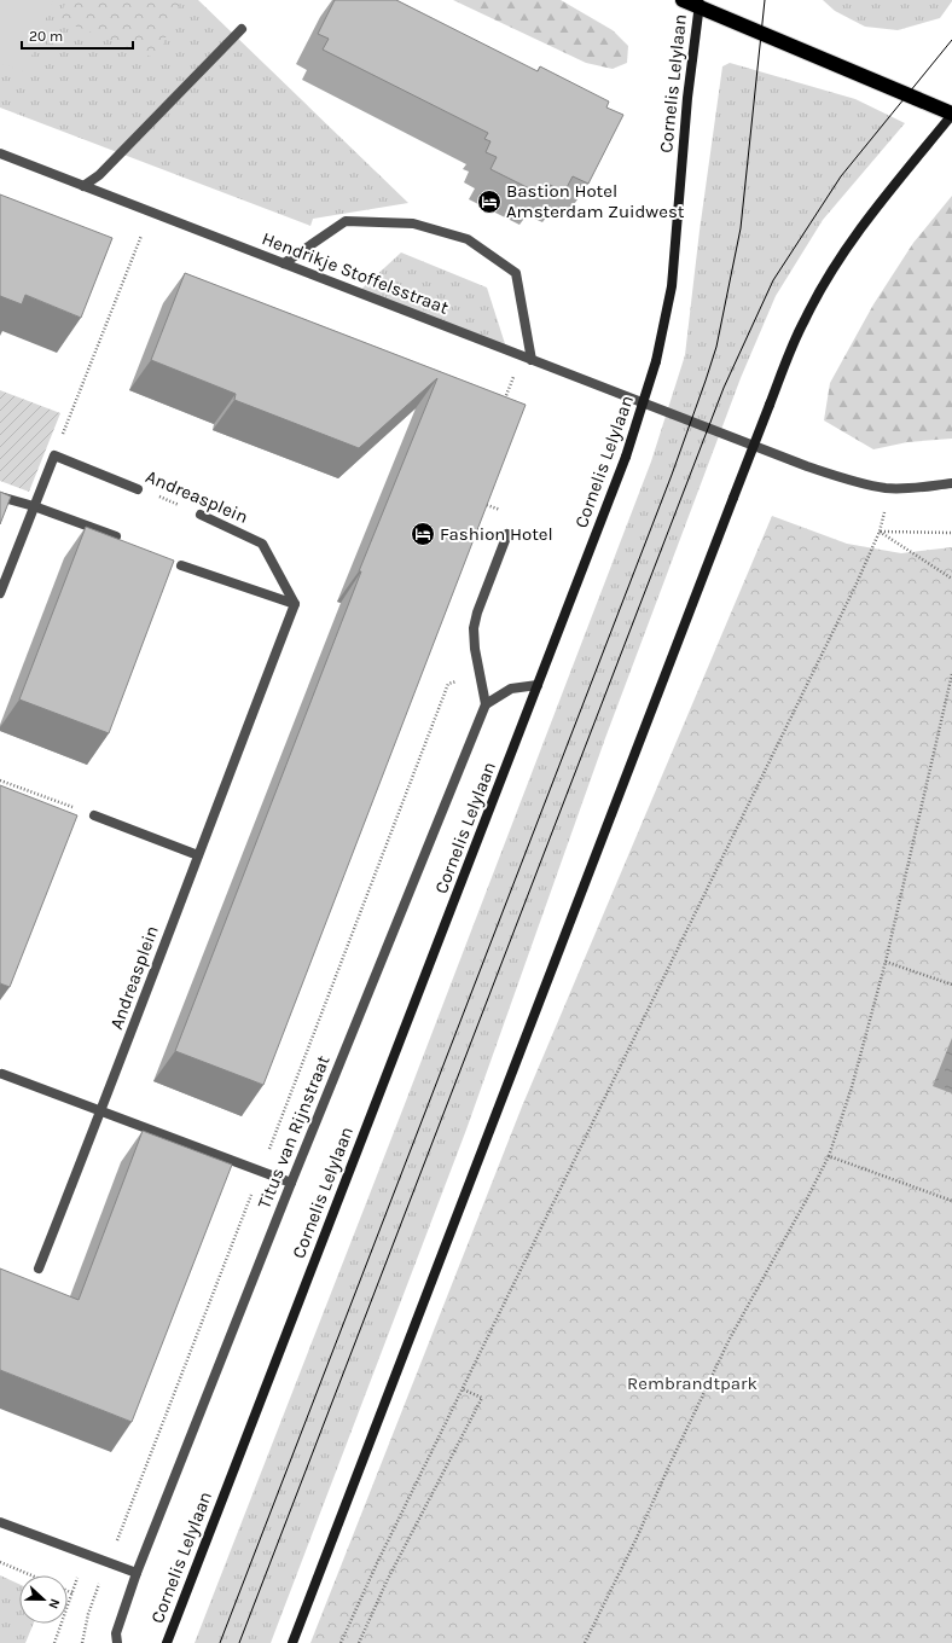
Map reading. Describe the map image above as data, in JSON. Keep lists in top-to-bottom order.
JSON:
{
  "streets": {
    "main road": ["Cornelis Lelylaan"],
    "street": ["Hendrikje Stoffelsstraat", "Andreasplein", "Titus van Rijnstraat"]
  },
  "parks": ["Rembrandtpark"],
  "places": {
    "hotel": ["Bastion Hotel Amsterdam Zuidwest", "Fashion Hotel"]
  },
  "scale_bar": "20 m",
  "north": "right"
}
